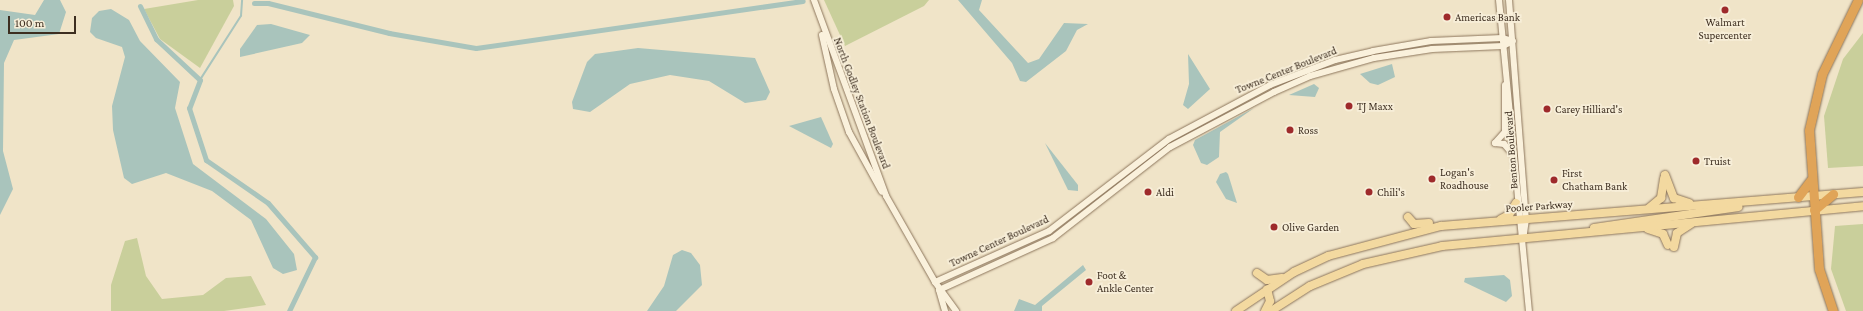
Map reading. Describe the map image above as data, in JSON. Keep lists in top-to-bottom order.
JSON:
{
  "streets": {
    "main road": ["Pooler Parkway"],
    "street": ["Towne Center Boulevard", "North Godley Station Boulevard", "Benton Boulevard"]
  },
  "crossings": [
    ["Towne Center Boulevard", "North Godley Station Boulevard"],
    ["Towne Center Boulevard", "Benton Boulevard"],
    ["Benton Boulevard", "Pooler Parkway"]
  ],
  "places": [
    "Walmart Supercenter",
    "Americas Bank",
    "TJ Maxx",
    "Carey Hilliard's",
    "Ross",
    "Truist",
    "Logan's Roadhouse",
    "First Chatham Bank",
    "Aldi",
    "Chili's",
    "Olive Garden",
    "Foot & Ankle Center"
  ],
  "scale_bar": "100 m"
}
